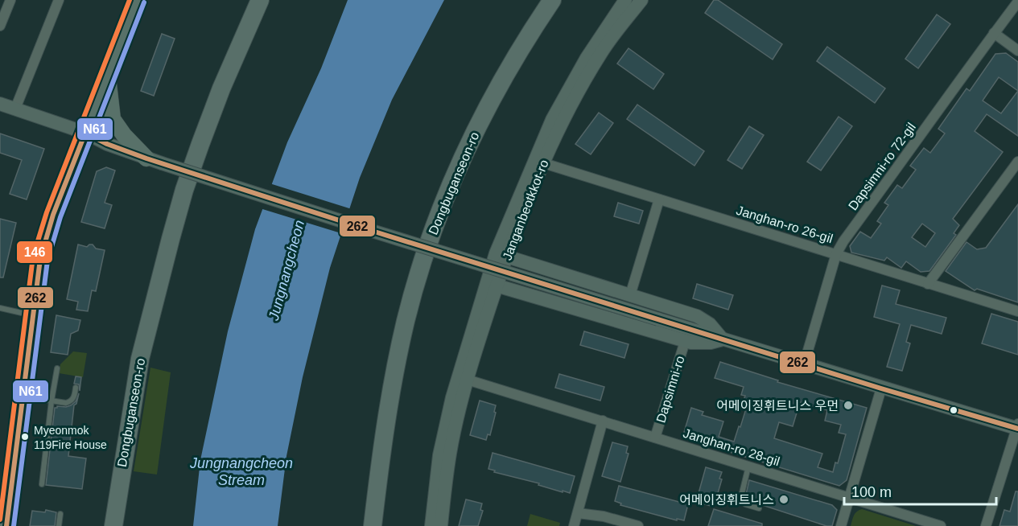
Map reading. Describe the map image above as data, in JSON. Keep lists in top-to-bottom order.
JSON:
{
  "streets": {
    "highway": ["Dongbuganseon-ro"],
    "main road": ["Janganbeotkkot-ro"],
    "street": [
      "Dapsimni-ro 72-gil",
      "Janghan-ro 26-gil",
      "Dapsimni-ro",
      "Janghan-ro 28-gil"
    ]
  },
  "crossings": [
    ["Dapsimni-ro 72-gil", "Janghan-ro 26-gil"],
    ["Janganbeotkkot-ro", "Janghan-ro 26-gil"],
    ["Janganbeotkkot-ro", "Janghan-ro 28-gil"],
    ["Dapsimni-ro", "Janghan-ro 28-gil"]
  ],
  "water": ["Jungnangcheon", "Jungnangcheon Stream"],
  "places": ["어메이징휘트니스 우먼", "Myeonmok 119Fire House", "어메이징휘트니스"],
  "lines": ["transit line 146", "transit line N61", "transit line 262"],
  "scale_bar": "100 m"
}
